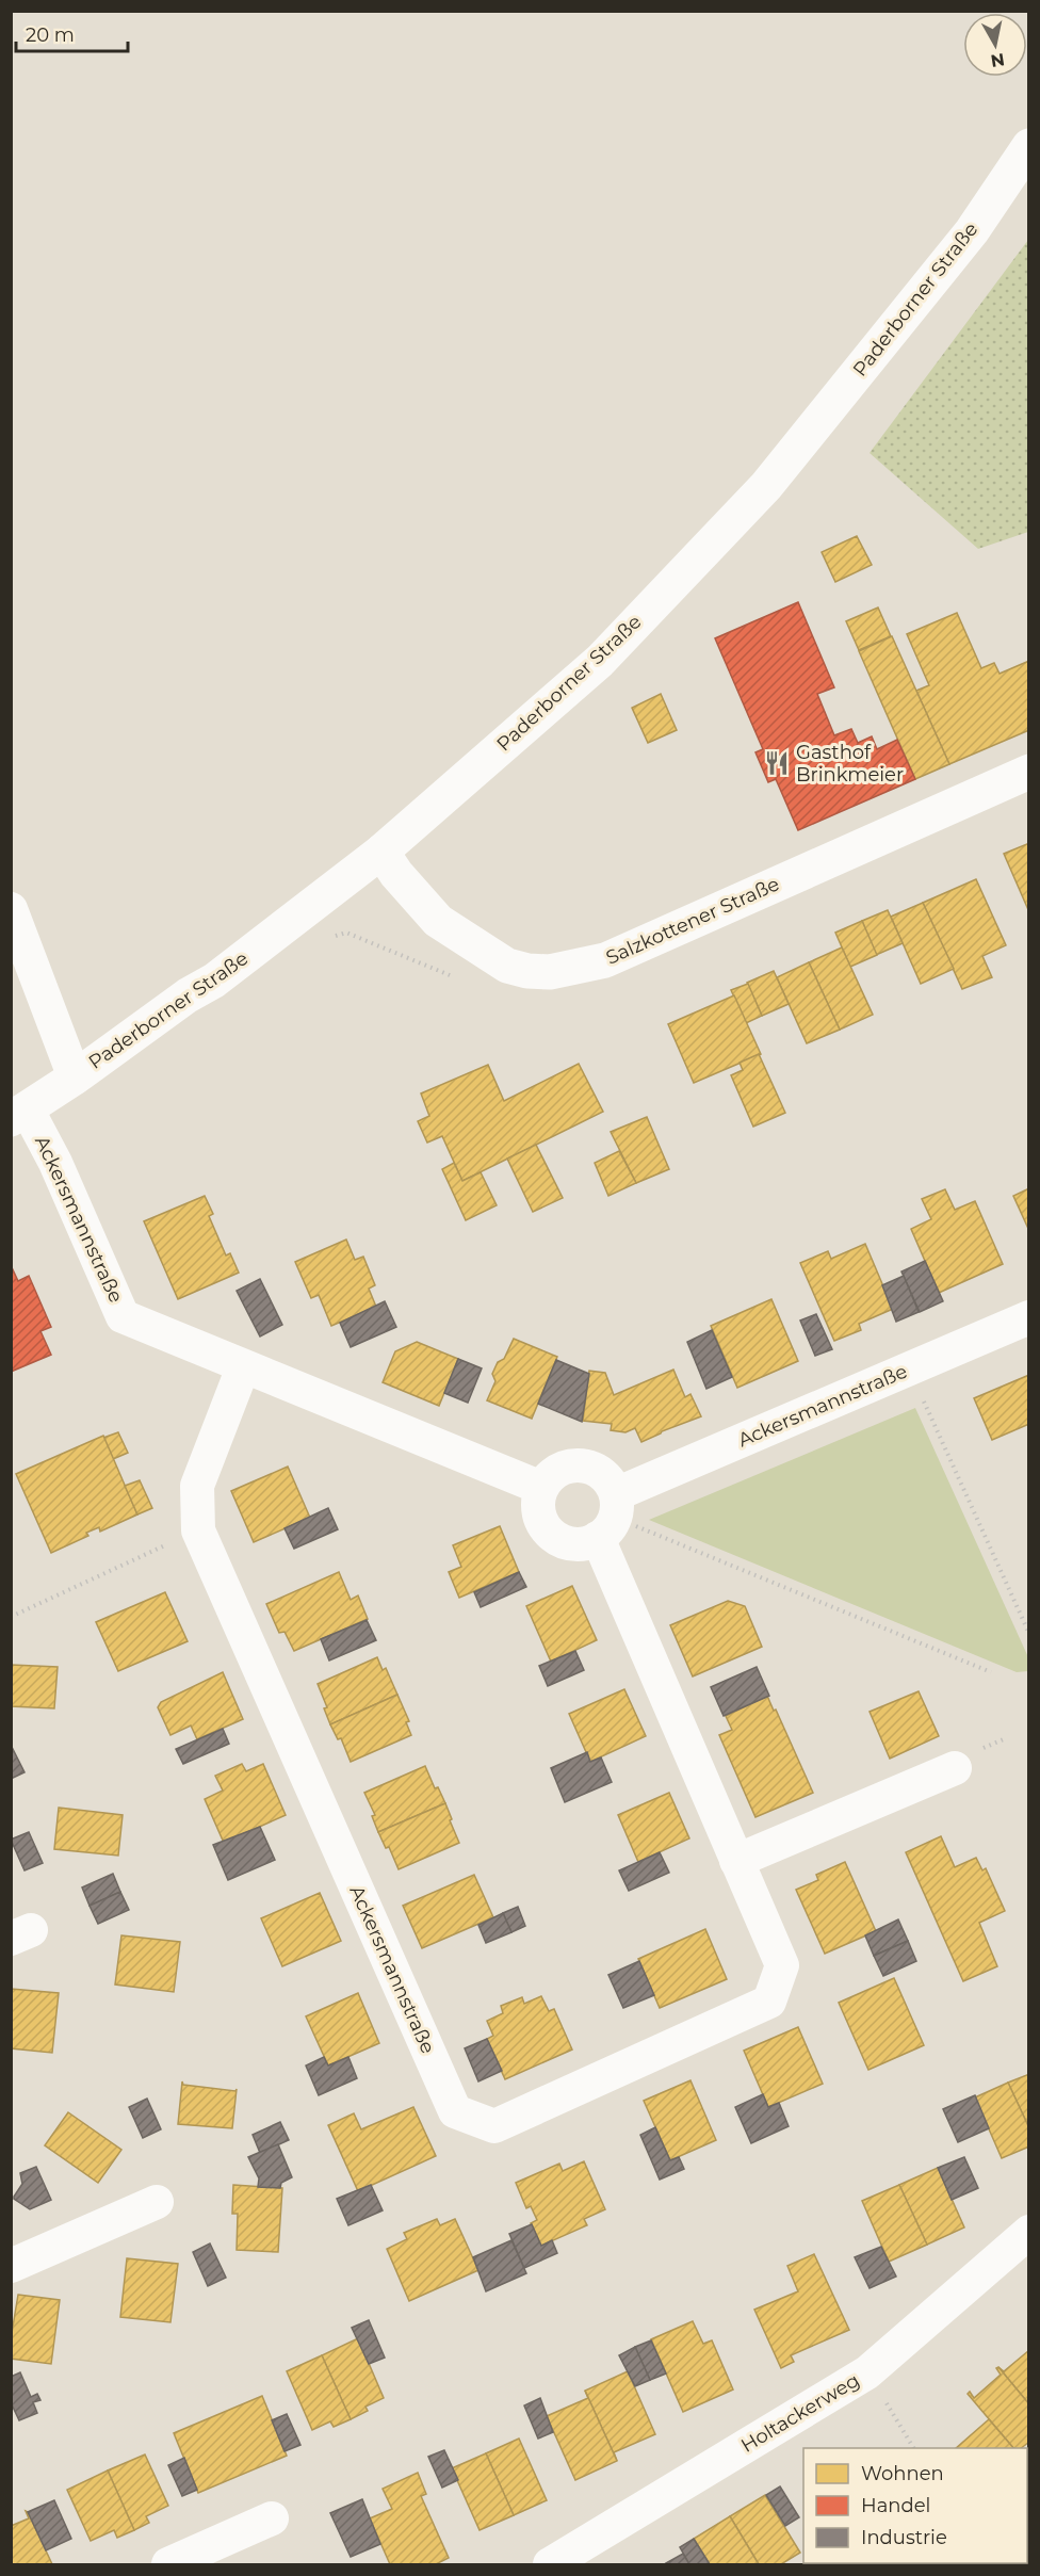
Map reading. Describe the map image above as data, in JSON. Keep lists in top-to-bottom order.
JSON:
{
  "streets": {
    "main road": ["Paderborner Straße", "Salzkottener Straße"],
    "street": ["Ackersmannstraße", "Holtackerweg"]
  },
  "crossings": [
    ["Paderborner Straße", "Salzkottener Straße"],
    ["Paderborner Straße", "Ackersmannstraße"]
  ],
  "places": {
    "restaurant": ["Gasthof Brinkmeier"]
  },
  "legend": ["Wohnen", "Handel", "Industrie"],
  "scale_bar": "20 m",
  "north": "bottom"
}
